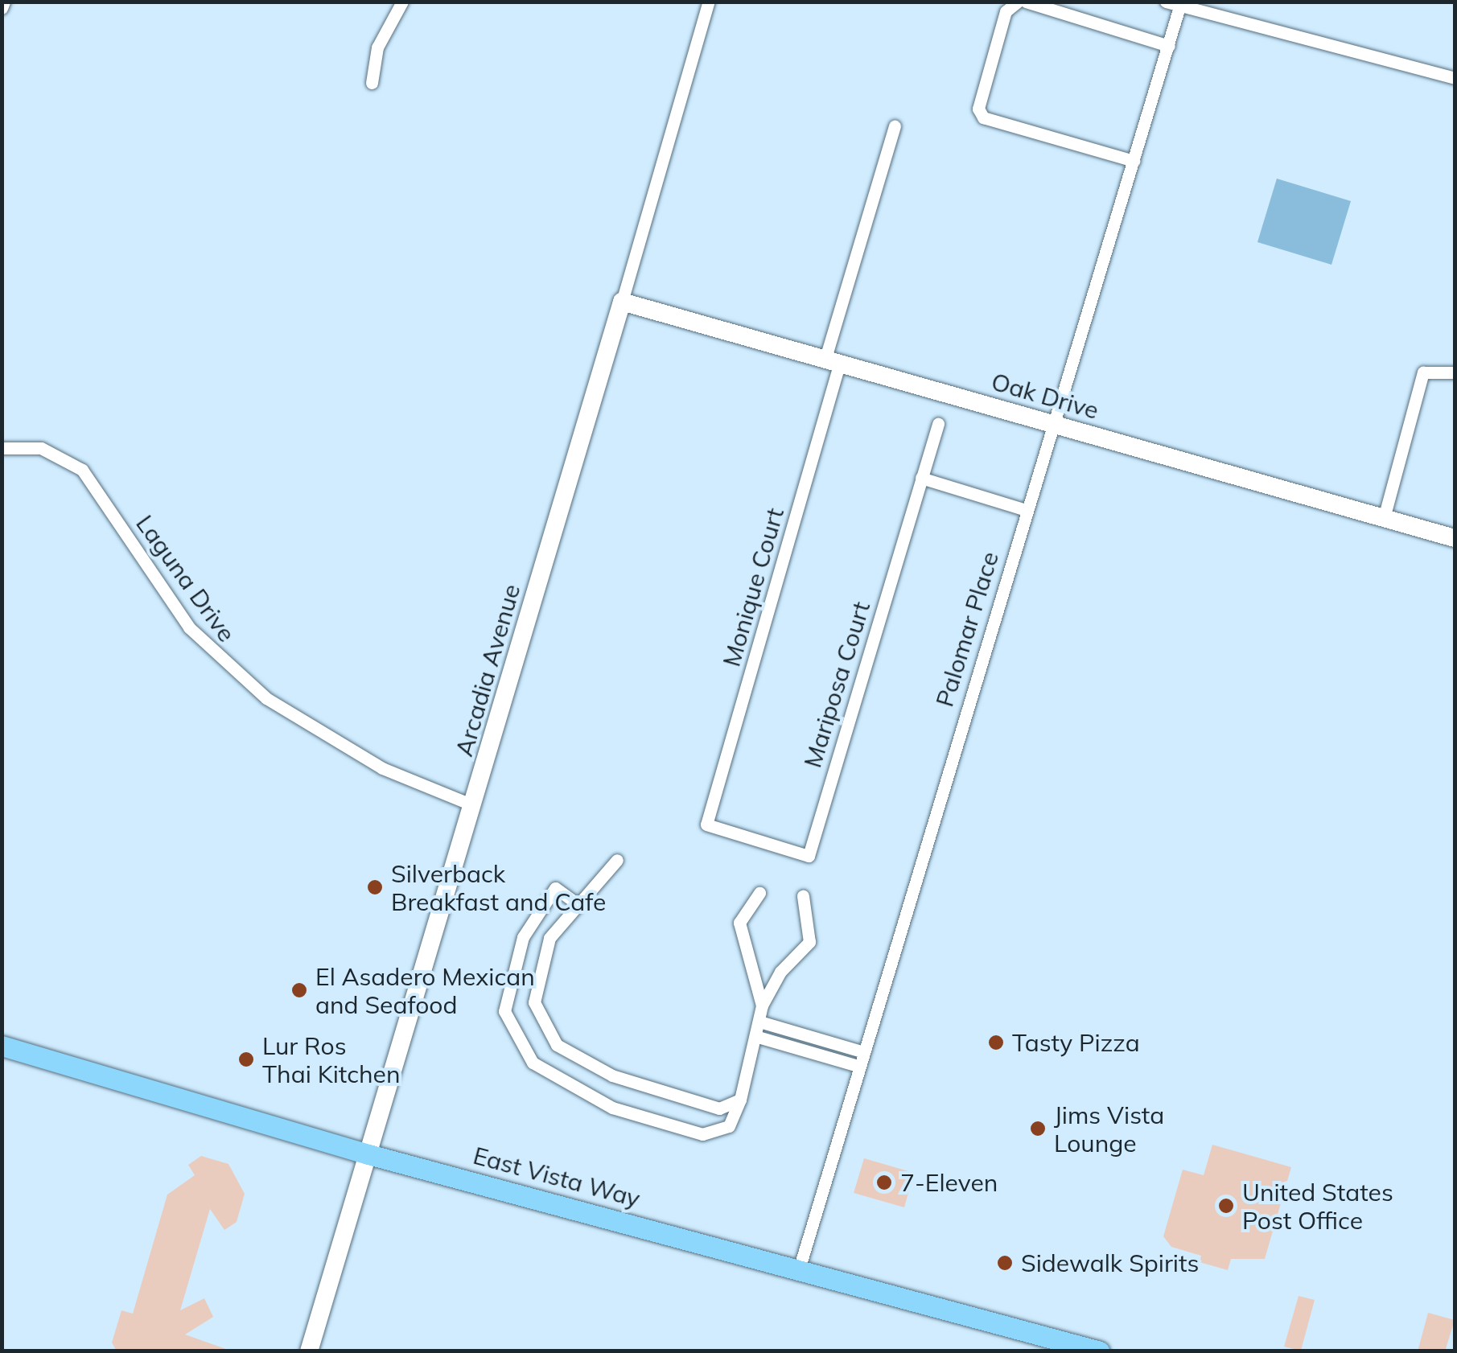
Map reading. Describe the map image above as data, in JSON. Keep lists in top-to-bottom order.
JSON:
{
  "streets": {
    "main road": ["East Vista Way"],
    "street": [
      "Oak Drive",
      "Laguna Drive",
      "Monique Court",
      "Palomar Place",
      "Arcadia Avenue",
      "Mariposa Court"
    ]
  },
  "crossings": [
    ["Oak Drive", "Monique Court"],
    ["Oak Drive", "Palomar Place"],
    ["Oak Drive", "Arcadia Avenue"],
    ["Laguna Drive", "Arcadia Avenue"],
    ["Monique Court", "Mariposa Court"],
    ["Palomar Place", "East Vista Way"],
    ["Arcadia Avenue", "East Vista Way"]
  ],
  "places": [
    "Silverback Breakfast and Cafe",
    "El Asadero Mexican and Seafood",
    "Tasty Pizza",
    "Lur Ros Thai Kitchen",
    "Jims Vista Lounge",
    "7-Eleven",
    "United States Post Office",
    "Sidewalk Spirits"
  ]
}
